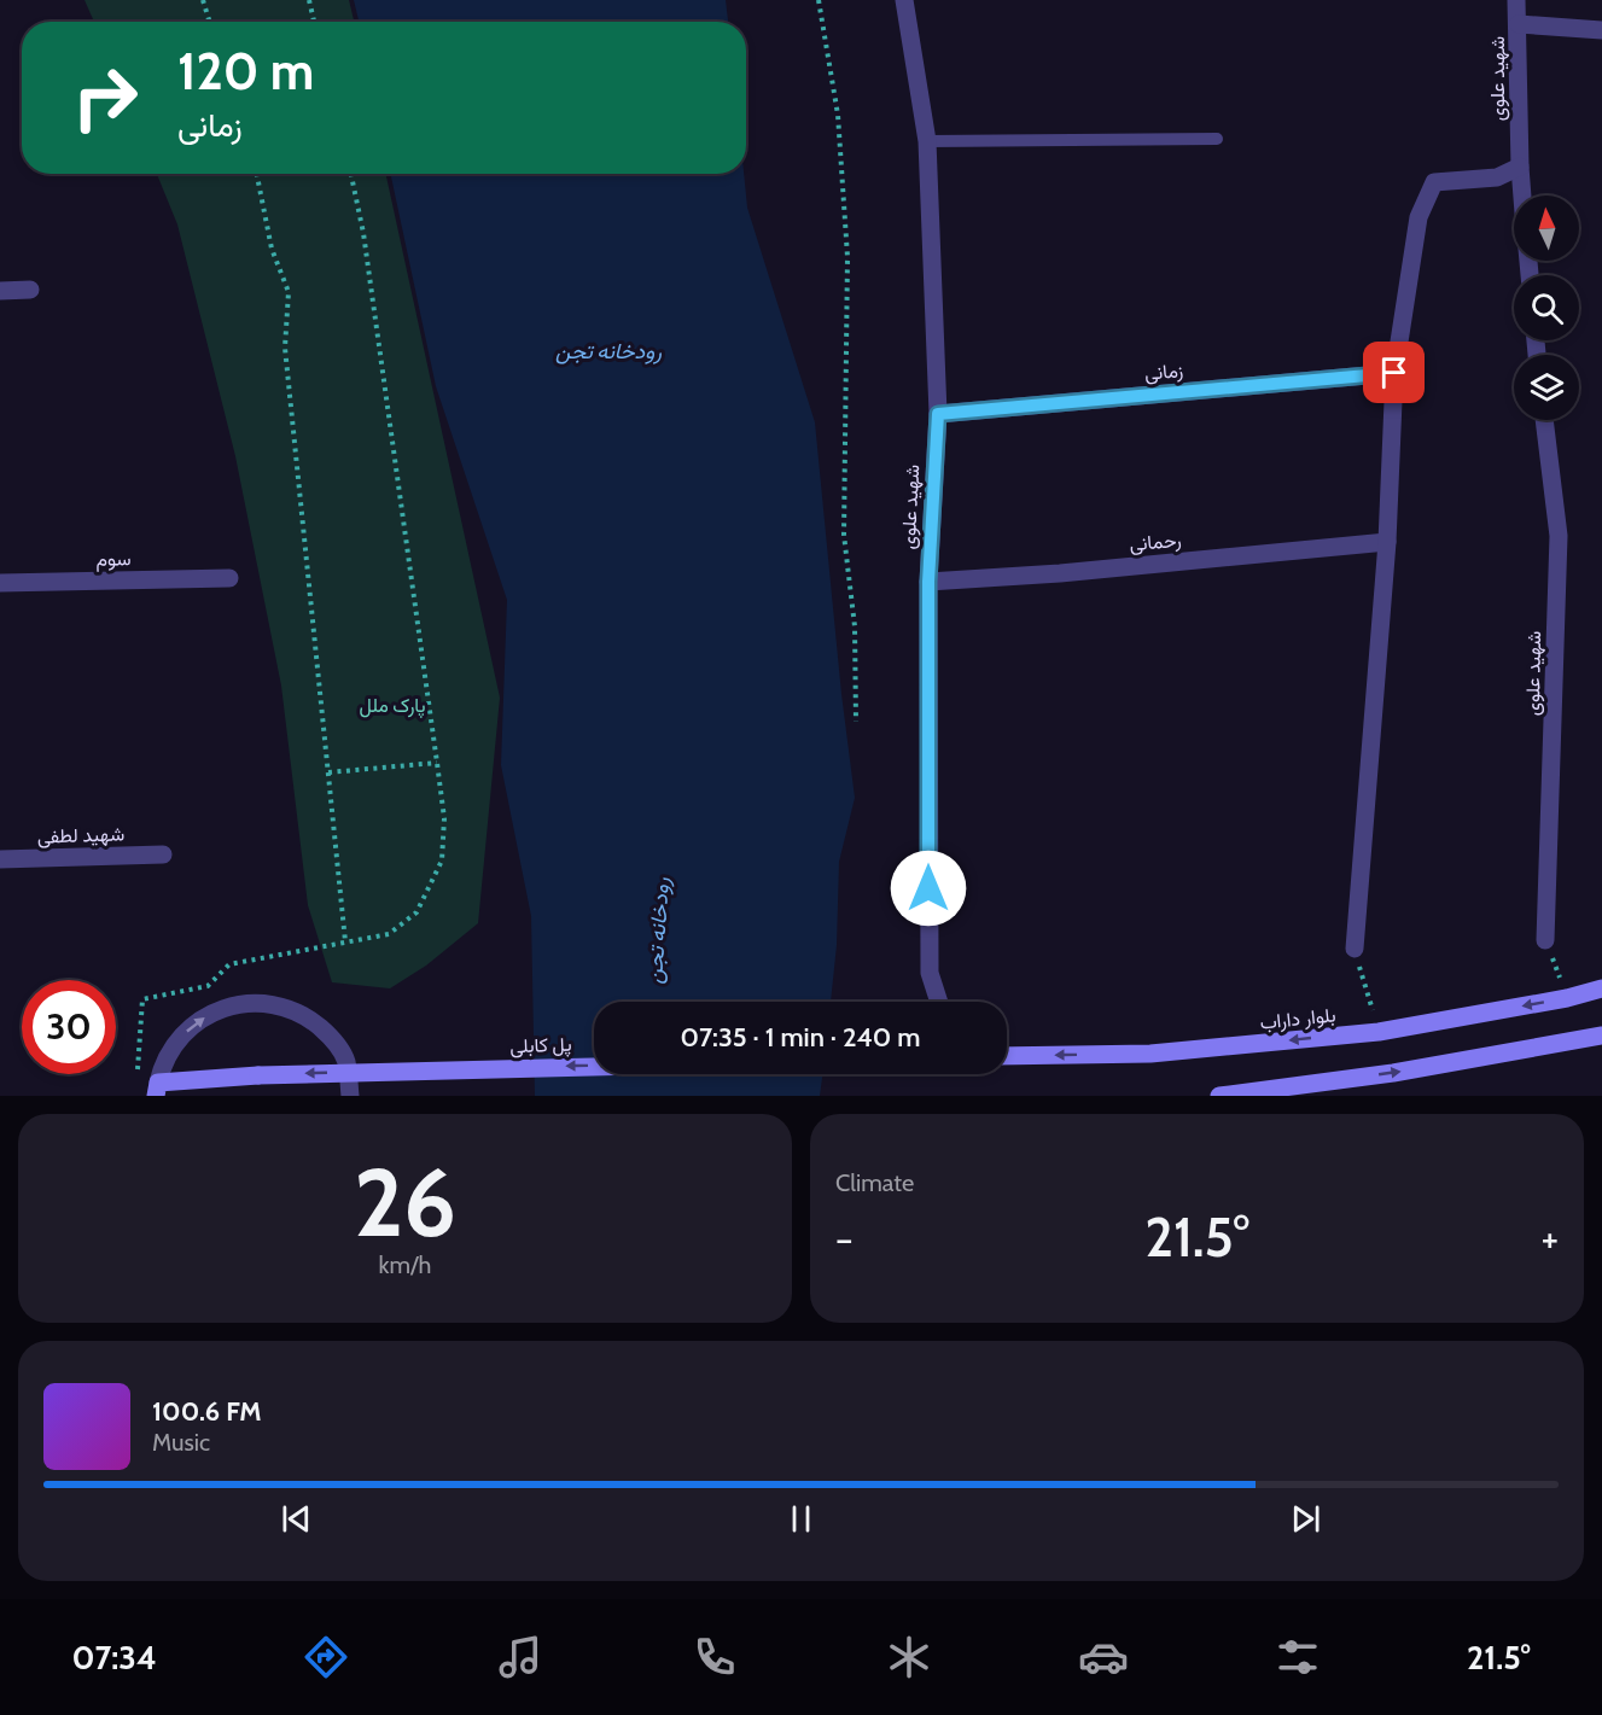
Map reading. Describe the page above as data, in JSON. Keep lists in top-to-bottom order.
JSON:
{
  "streets": {
    "main road": ["بلوار داراب", "پل کابلی"],
    "street": [
      "شهید علوی",
      "زمانی",
      "رحمانی",
      "سوم",
      "شهید لطفی"
    ]
  },
  "crossings": [
    ["شهید علوی", "زمانی"],
    ["شهید علوی", "رحمانی"]
  ],
  "one_way": ["پل کابلی"],
  "water": ["رودخانه تجن"],
  "parks": ["پارک ملل"],
  "north": "top",
  "page": {
    "turn": ["120 m", "زمانی"],
    "limit": "30",
    "trip": "07:35 · 1 min · 240 m",
    "tile": [
      ["26", "km/h"],
      "Climate"
    ],
    "heat": ["−", "21.5°", "+"],
    "song": ["100.6 FM", "Music"],
    "tabs": ["07:34", "21.5°"]
  }
}
